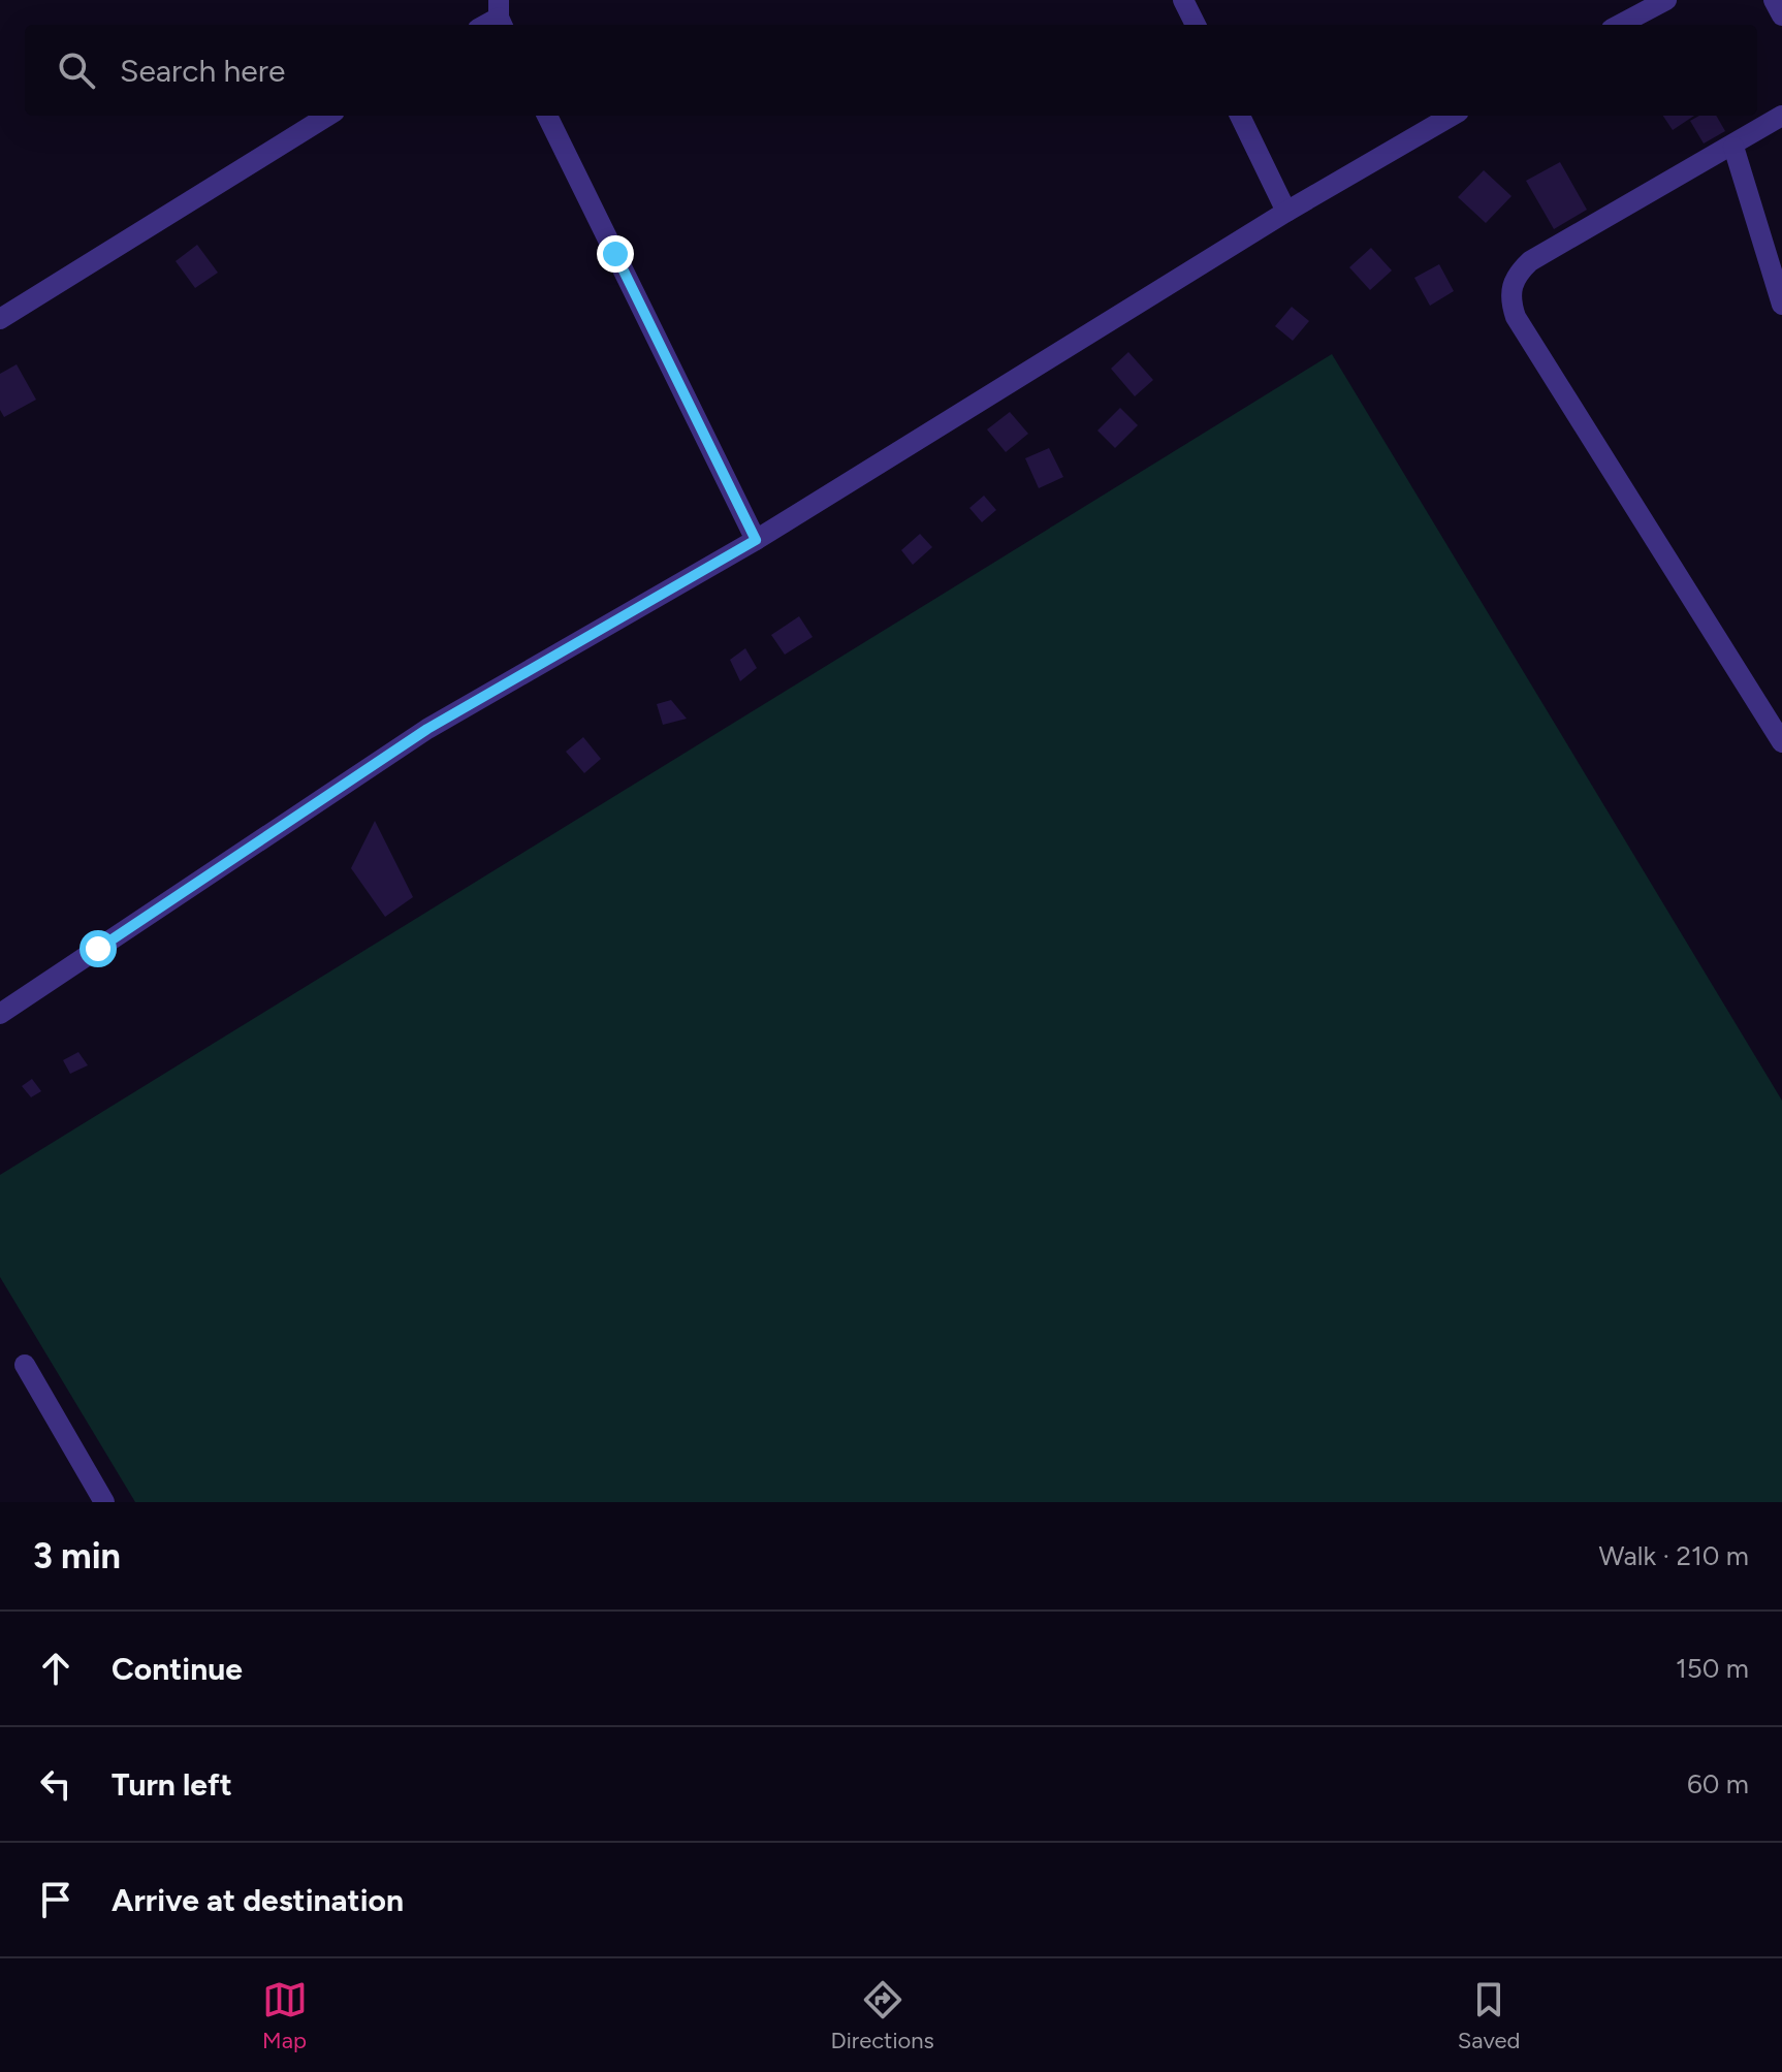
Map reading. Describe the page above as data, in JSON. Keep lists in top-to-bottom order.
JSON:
{
  "page": {
    "search": "Search here",
    "heading": ["3 min", "Walk · 210 m"],
    "list": [
      ["Continue", "150 m"],
      ["Turn left", "60 m"],
      "Arrive at destination"
    ],
    "nav": ["Map", "Directions", "Saved"]
  }
}
